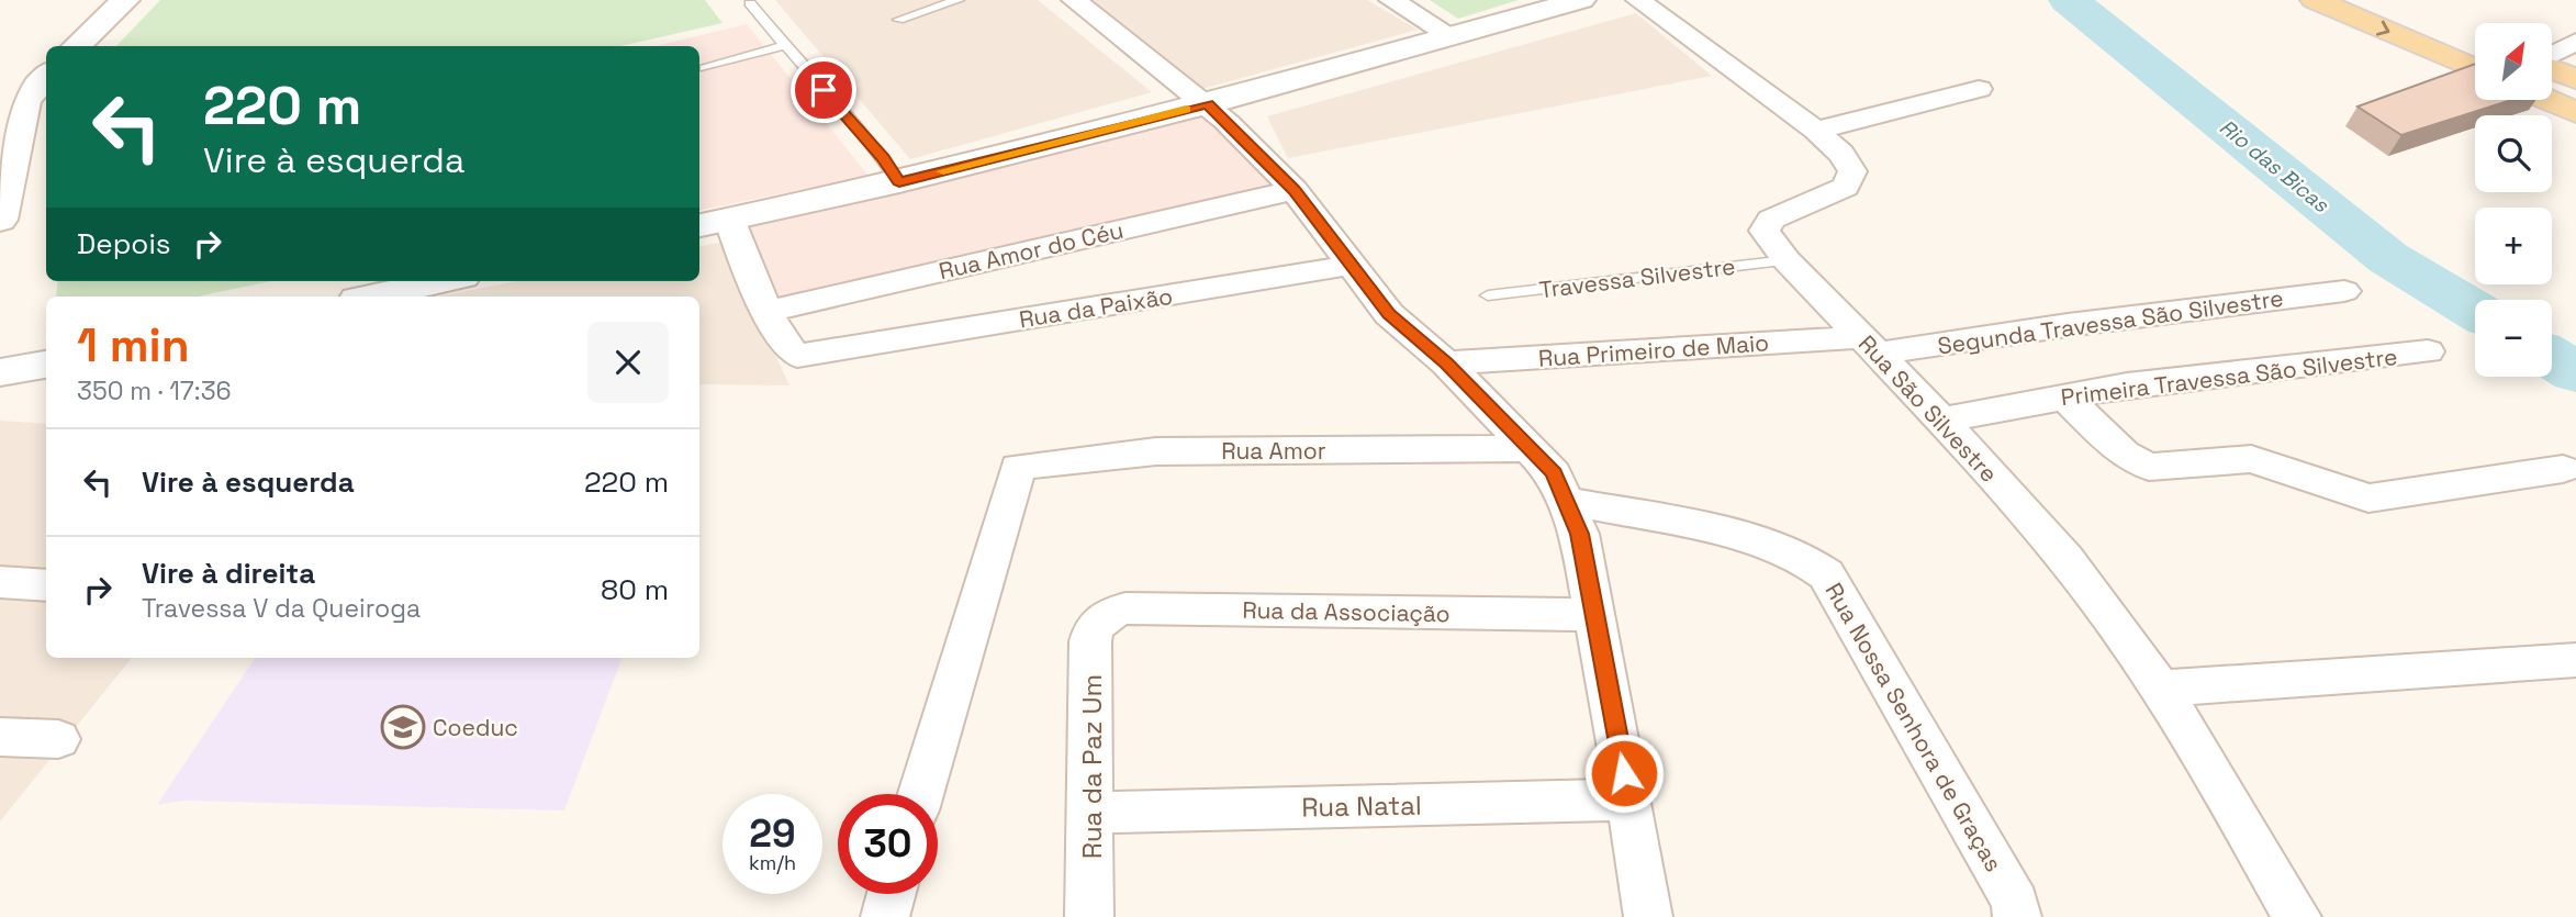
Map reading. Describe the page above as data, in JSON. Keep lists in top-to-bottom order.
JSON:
{
  "streets": {
    "street": [
      "Rua Amor do Céu",
      "Rua da Paixão",
      "Segunda Travessa São Silvestre",
      "Rua Primeiro de Maio",
      "Primeira Travessa São Silvestre",
      "Rua São Silvestre",
      "Rua Amor",
      "Rua da Associação",
      "Rua Nossa Senhora de Graças",
      "Rua da Paz Um",
      "Rua Natal"
    ],
    "lane": ["Travessa Silvestre"]
  },
  "crossings": [
    ["Rua Amor do Céu", "Rua da Paixão"],
    ["Travessa Silvestre", "Rua São Silvestre"],
    ["Segunda Travessa São Silvestre", "Rua Primeiro de Maio"],
    ["Segunda Travessa São Silvestre", "Rua São Silvestre"],
    ["Rua Primeiro de Maio", "Rua São Silvestre"],
    ["Primeira Travessa São Silvestre", "Rua São Silvestre"],
    ["Rua da Associação", "Rua da Paz Um"],
    ["Rua da Paz Um", "Rua Natal"]
  ],
  "water": ["Rio das Bicas"],
  "places": {
    "school or university": ["Coeduc"]
  },
  "north": "top right",
  "page": {
    "map_buttons": ["+", "−"],
    "turn": ["220 m", "Vire à esquerda"],
    "then": "Depois",
    "heading": ["1 min", "350 m · 17:36"],
    "list": [
      {
        "name": "Vire à esquerda",
        "value": "220 m"
      },
      {
        "name": "Vire à direita",
        "note": "Travessa V da Queiroga",
        "value": "80 m"
      }
    ],
    "speed": "29 km/h",
    "limit": "30"
  }
}
